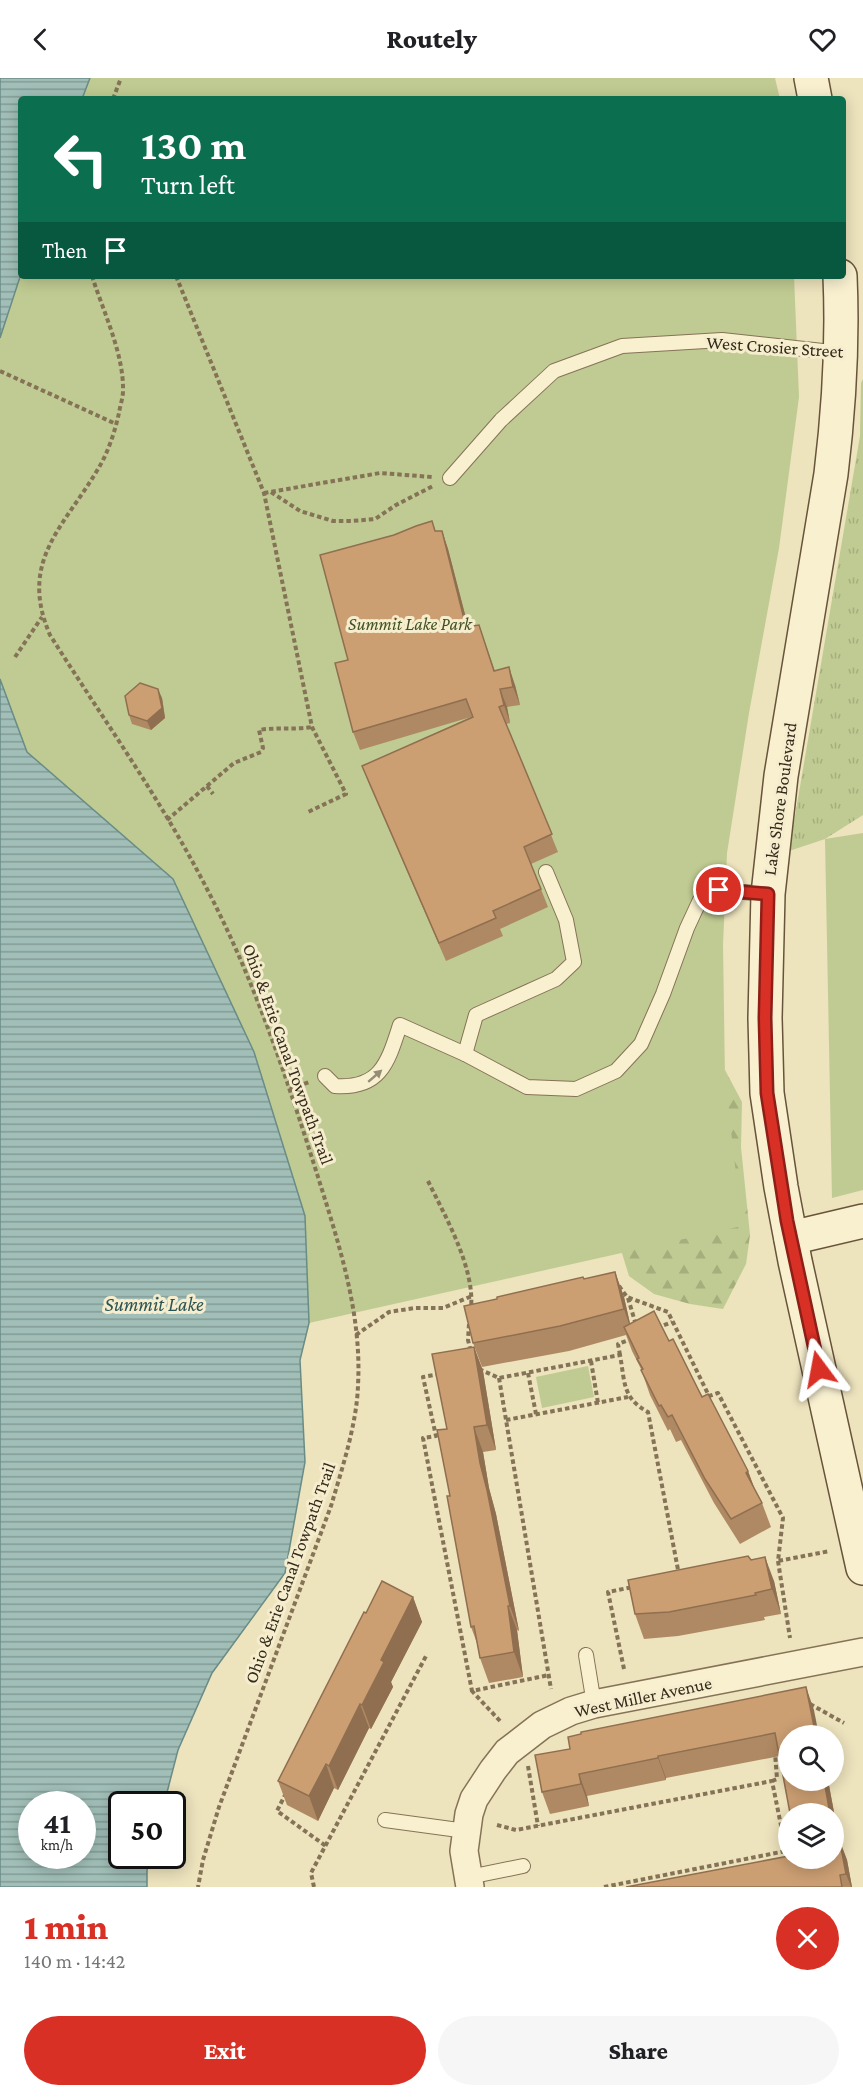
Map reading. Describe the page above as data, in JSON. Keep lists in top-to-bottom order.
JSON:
{
  "streets": {
    "main road": ["Lake Shore Boulevard"],
    "street": ["West Miller Avenue"],
    "lane": ["West Crosier Street"],
    "path": ["Ohio & Erie Canal Towpath Trail"]
  },
  "crossings": [
    ["West Crosier Street", "Lake Shore Boulevard"]
  ],
  "water": ["Summit Lake"],
  "parks": ["Summit Lake Park"],
  "page": {
    "header": "Routely",
    "turn": ["130 m", "Turn left"],
    "then": "Then",
    "speed": "41 km/h",
    "limit": "50",
    "heading": ["1 min", "140 m · 14:42"],
    "buttons": ["Exit", "Share"]
  }
}
